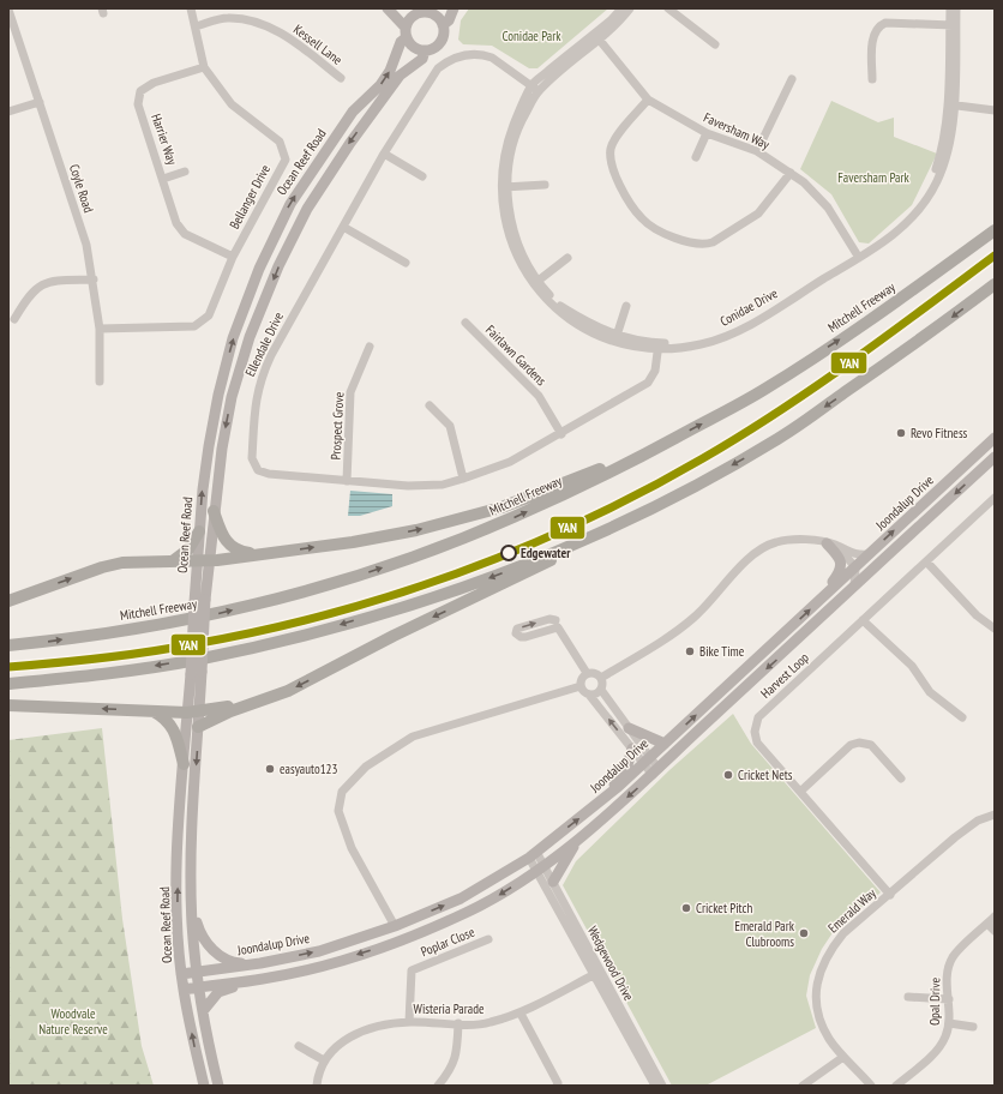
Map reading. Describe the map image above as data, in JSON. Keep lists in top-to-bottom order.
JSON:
{
  "streets": {
    "highway": ["Mitchell Freeway"],
    "main road": ["Ocean Reef Road", "Joondalup Drive"],
    "street": [
      "Kessell Lane",
      "Faversham Way",
      "Harrier Way",
      "Coyle Road",
      "Bellanger Drive",
      "Conidae Drive",
      "Ellendale Drive",
      "Fairlawn Gardens",
      "Prospect Grove",
      "Harvest Loop",
      "Emerald Way",
      "Poplar Close",
      "Wedgewood Drive",
      "Opal Drive",
      "Wisteria Parade"
    ]
  },
  "crossings": [
    ["Kessell Lane", "Bellanger Drive"],
    ["Faversham Way", "Conidae Drive"],
    ["Harrier Way", "Bellanger Drive"],
    ["Ocean Reef Road", "Joondalup Drive"],
    ["Coyle Road", "Bellanger Drive"],
    ["Conidae Drive", "Ellendale Drive"],
    ["Ellendale Drive", "Fairlawn Gardens"],
    ["Ellendale Drive", "Prospect Grove"],
    ["Joondalup Drive", "Wedgewood Drive"],
    ["Harvest Loop", "Emerald Way"],
    ["Poplar Close", "Wisteria Parade"],
    ["Wedgewood Drive", "Wisteria Parade"]
  ],
  "parks": ["Conidae Park", "Faversham Park", "Woodvale Nature Reserve"],
  "places": [
    "Revo Fitness",
    "Edgewater",
    "Bike Time",
    "easyauto123",
    "Cricket Nets",
    "Cricket Pitch",
    "Emerald Park Clubrooms"
  ],
  "lines": ["transit line YAN"]
}
